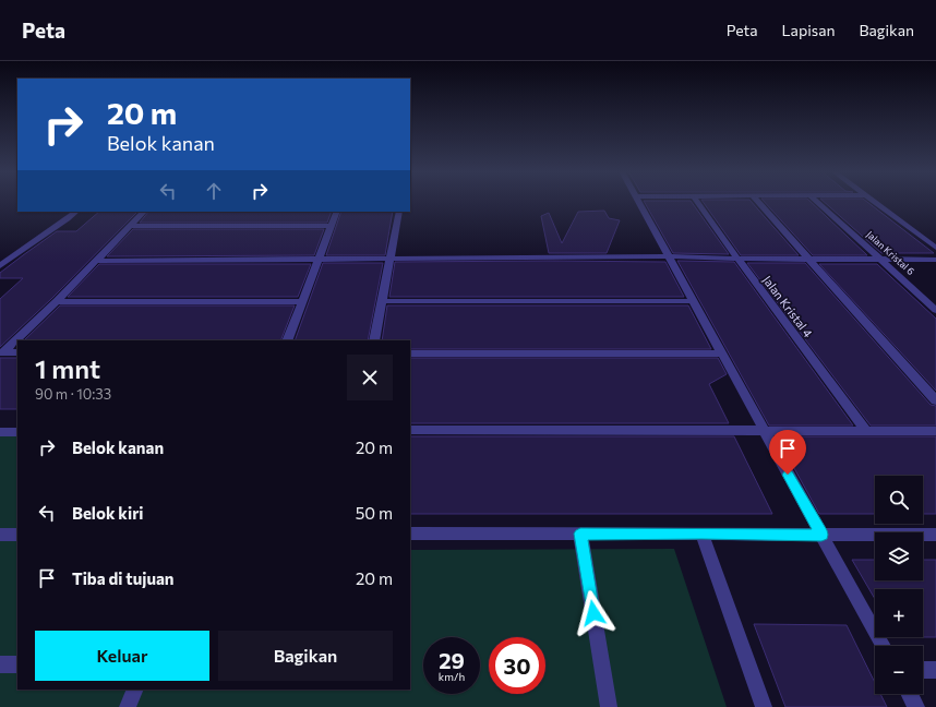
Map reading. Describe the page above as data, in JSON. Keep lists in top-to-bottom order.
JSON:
{
  "streets": {
    "street": ["Jalan Kristal 6", "Jalan Kristal 4"]
  },
  "page": {
    "header": "Peta",
    "nav": ["Peta", "Lapisan", "Bagikan"],
    "turn": ["20 m", "Belok kanan"],
    "heading": ["1 mnt", "90 m · 10:33"],
    "list": [
      {
        "name": "Belok kanan",
        "value": "20 m"
      },
      {
        "name": "Belok kiri",
        "value": "50 m"
      },
      {
        "name": "Tiba di tujuan",
        "value": "20 m"
      }
    ],
    "map_buttons": ["+", "−"],
    "buttons": ["Keluar", "Bagikan"],
    "speed": "29 km/h",
    "limit": "30"
  }
}
